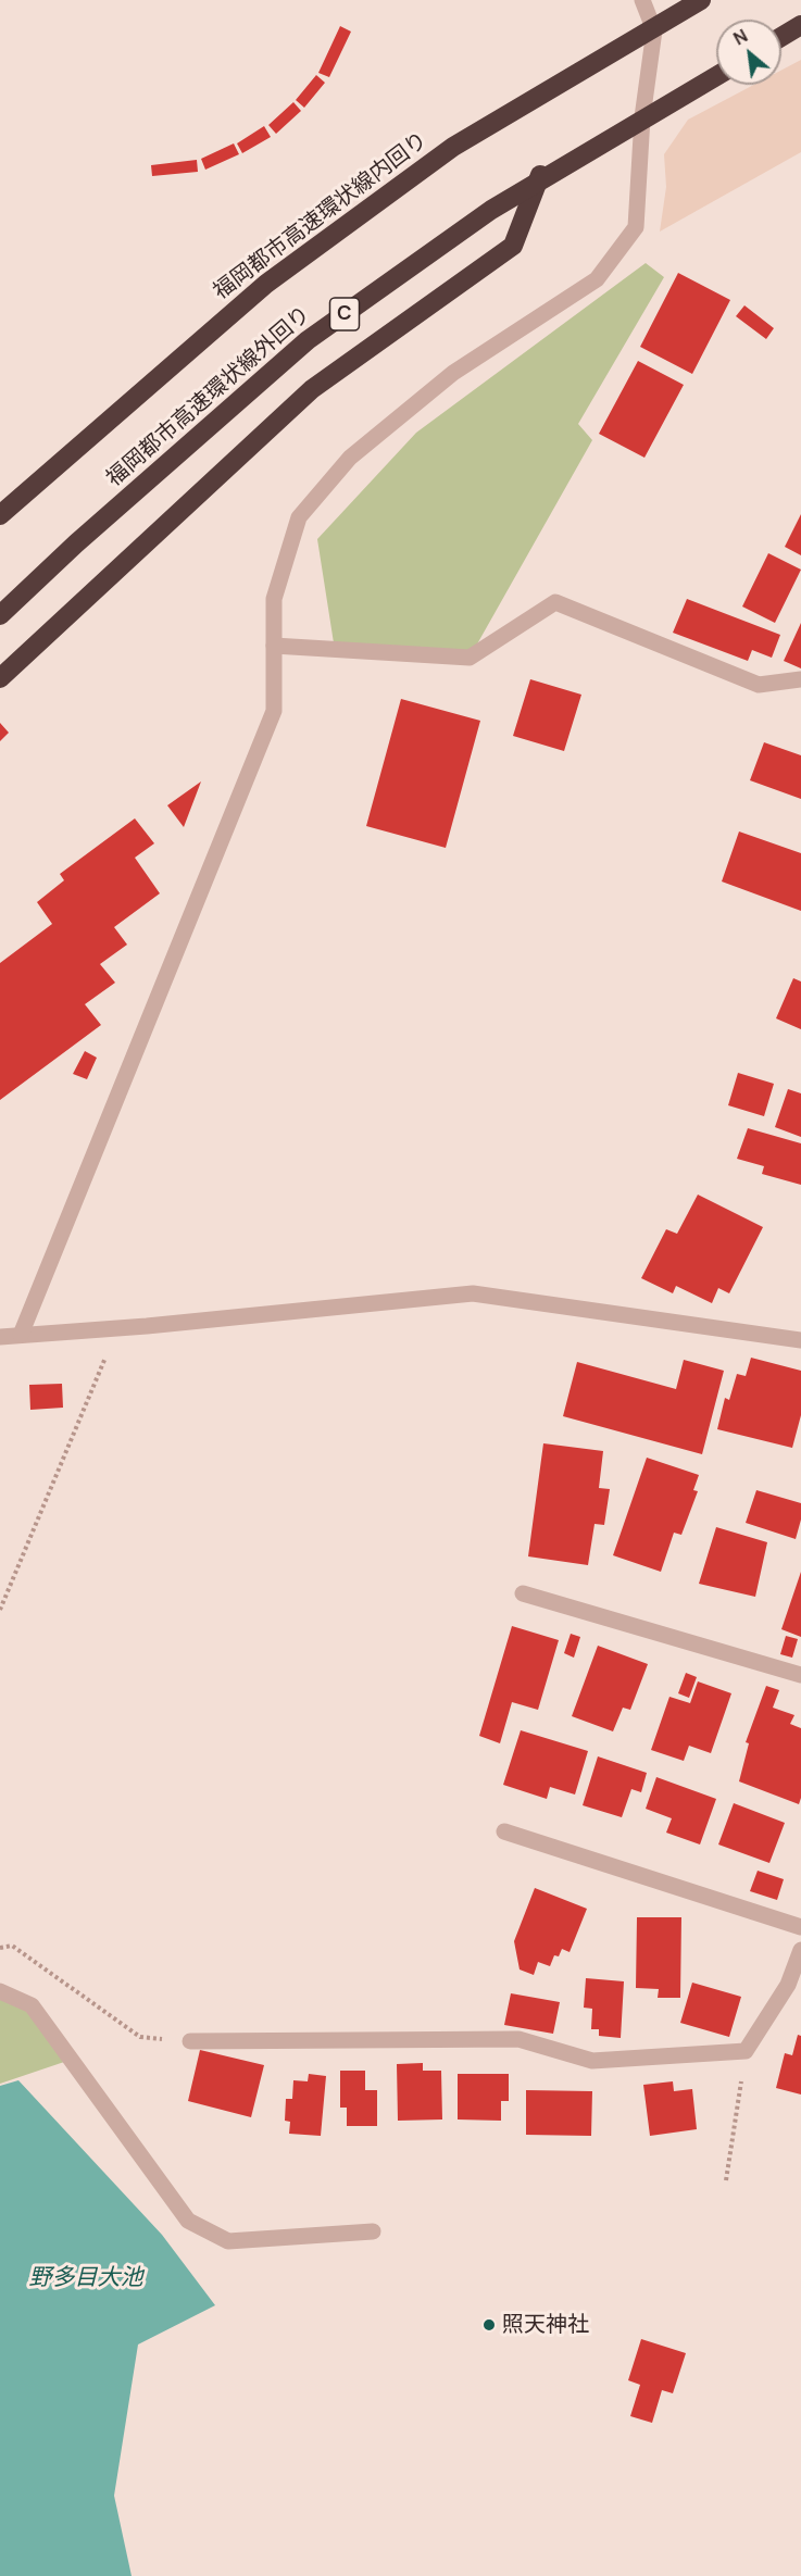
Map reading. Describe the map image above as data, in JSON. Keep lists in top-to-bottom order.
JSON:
{
  "streets": {
    "highway": ["福岡都市高速環状線内回り", "C", "福岡都市高速環状線外回り"]
  },
  "water": ["野多目大池"],
  "places": ["照天神社"],
  "north": "top left"
}
